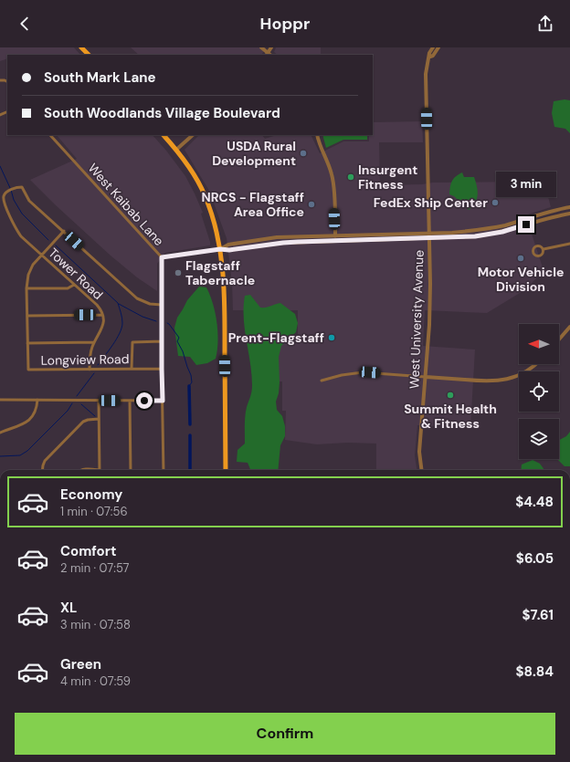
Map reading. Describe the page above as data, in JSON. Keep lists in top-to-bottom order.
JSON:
{
  "streets": {
    "street": [
      "West Kaibab Lane",
      "Tower Road",
      "West University Avenue",
      "Longview Road"
    ]
  },
  "crossings": [
    ["West Kaibab Lane", "Longview Road"],
    ["Tower Road", "Longview Road"]
  ],
  "places": [
    "USDA Rural Development",
    "Insurgent Fitness",
    "FedEx Ship Center",
    "NRCS - Flagstaff Area Office",
    "Motor Vehicle Division",
    "Flagstaff Tabernacle",
    "Prent-Flagstaff",
    "Summit Health & Fitness"
  ],
  "north": "left",
  "page": {
    "header": "Hoppr",
    "banner": ["South Mark Lane", "South Woodlands Village Boulevard"],
    "bubble": "3 min",
    "list": [
      {
        "name": "Economy",
        "note": "1 min · 07:56",
        "value": "$4.48"
      },
      {
        "name": "Comfort",
        "note": "2 min · 07:57",
        "value": "$6.05"
      },
      {
        "name": "XL",
        "note": "3 min · 07:58",
        "value": "$7.61"
      },
      {
        "name": "Green",
        "note": "4 min · 07:59",
        "value": "$8.84"
      }
    ],
    "buttons": "Confirm"
  }
}
